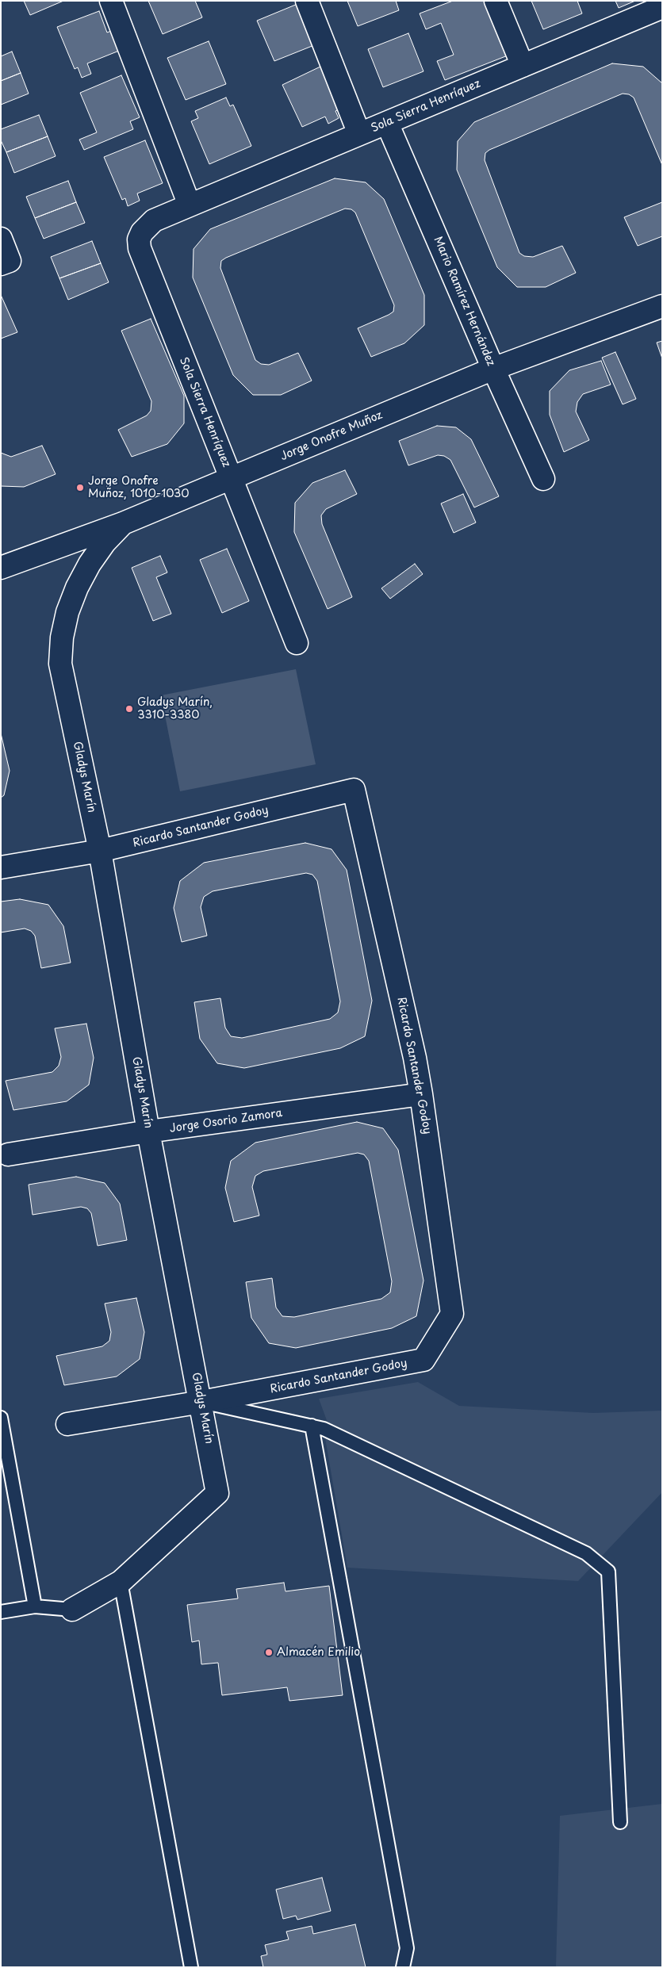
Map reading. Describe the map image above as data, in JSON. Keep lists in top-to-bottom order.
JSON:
{
  "streets": {
    "street": [
      "Sola Sierra Henríquez",
      "Mario Ramírez Hernández",
      "Jorge Onofre Muñoz",
      "Gladys Marín",
      "Ricardo Santander Godoy",
      "Jorge Osorio Zamora"
    ]
  },
  "crossings": [
    ["Sola Sierra Henríquez", "Mario Ramírez Hernández"],
    ["Sola Sierra Henríquez", "Jorge Onofre Muñoz"],
    ["Mario Ramírez Hernández", "Jorge Onofre Muñoz"],
    ["Jorge Onofre Muñoz", "Gladys Marín"],
    ["Gladys Marín", "Ricardo Santander Godoy"],
    ["Gladys Marín", "Jorge Osorio Zamora"],
    ["Ricardo Santander Godoy", "Jorge Osorio Zamora"]
  ],
  "places": ["Jorge Onofre Muñoz, 1010-1030", "Gladys Marín, 3310-3380", "Almacén Emilio"]
}
